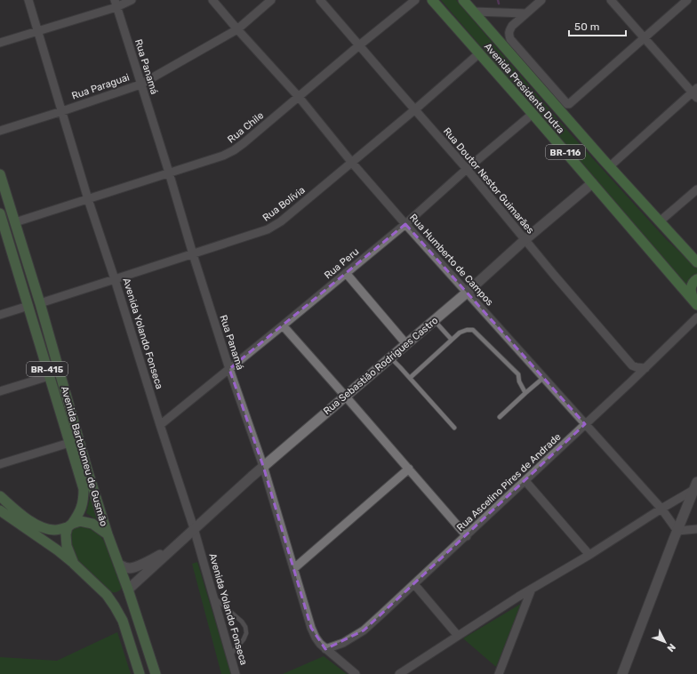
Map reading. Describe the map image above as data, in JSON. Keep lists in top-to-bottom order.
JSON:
{
  "streets": {
    "highway": ["Avenida Presidente Dutra", "BR-116"],
    "main road": ["BR-415", "Avenida Bartolomeu de Gusmão"],
    "street": [
      "Rua Panamá",
      "Rua Paraguai",
      "Rua Chile",
      "Rua Doutor Nestor Guimarães",
      "Rua Bolívia",
      "Rua Humberto de Campos",
      "Rua Peru",
      "Avenida Yolando Fonseca",
      "Rua Sebastião Rodrigues Castro",
      "Rua Ascelino Pires de Andrade"
    ]
  },
  "crossings": [
    ["Rua Panamá", "Rua Paraguai"],
    ["Rua Panamá", "Rua Chile"],
    ["Rua Panamá", "Rua Bolívia"],
    ["Rua Panamá", "Rua Peru"],
    ["Rua Panamá", "Rua Sebastião Rodrigues Castro"],
    ["Rua Panamá", "Rua Ascelino Pires de Andrade"],
    ["Rua Paraguai", "Rua Humberto de Campos"],
    ["Rua Paraguai", "Avenida Yolando Fonseca"],
    ["Avenida Presidente Dutra", "Rua Bolívia"],
    ["Avenida Presidente Dutra", "Rua Peru"],
    ["Avenida Presidente Dutra", "Rua Sebastião Rodrigues Castro"],
    ["Rua Chile", "Rua Doutor Nestor Guimarães"],
    ["Rua Chile", "Rua Humberto de Campos"],
    ["Rua Chile", "Avenida Yolando Fonseca"],
    ["Rua Chile", "Avenida Bartolomeu de Gusmão"],
    ["Rua Doutor Nestor Guimarães", "Rua Bolívia"],
    ["Rua Doutor Nestor Guimarães", "Rua Peru"],
    ["Rua Doutor Nestor Guimarães", "Rua Sebastião Rodrigues Castro"],
    ["Rua Doutor Nestor Guimarães", "Rua Ascelino Pires de Andrade"],
    ["Rua Bolívia", "Rua Humberto de Campos"],
    ["Rua Bolívia", "Avenida Yolando Fonseca"],
    ["Rua Bolívia", "Avenida Bartolomeu de Gusmão"],
    ["Rua Humberto de Campos", "Rua Peru"],
    ["Rua Humberto de Campos", "Rua Sebastião Rodrigues Castro"],
    ["Rua Humberto de Campos", "Rua Ascelino Pires de Andrade"],
    ["Rua Peru", "Avenida Yolando Fonseca"],
    ["Avenida Yolando Fonseca", "Rua Sebastião Rodrigues Castro"],
    ["Rua Sebastião Rodrigues Castro", "Avenida Bartolomeu de Gusmão"]
  ],
  "scale_bar": "50 m",
  "north": "bottom right"
}
